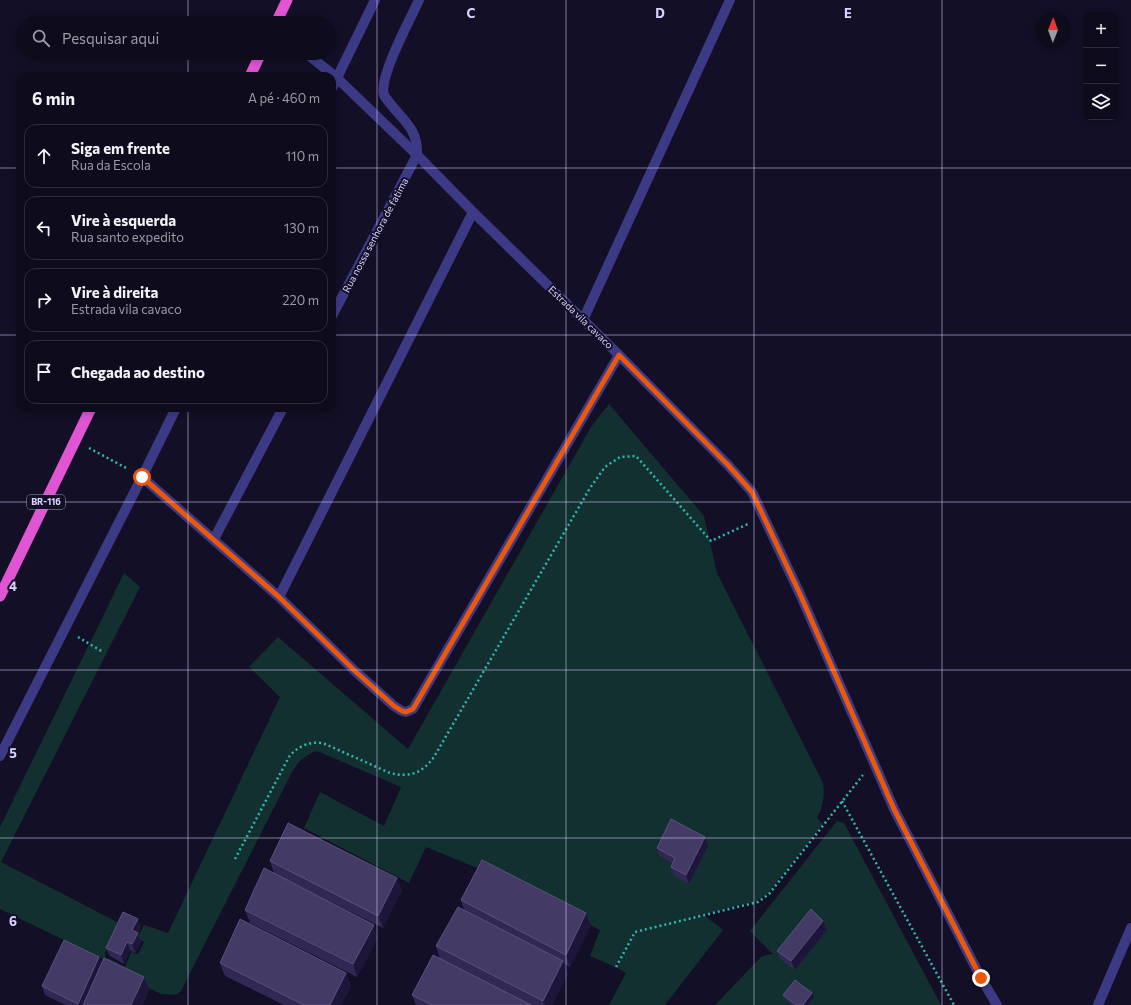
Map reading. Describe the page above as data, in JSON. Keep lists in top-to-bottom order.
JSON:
{
  "streets": {
    "highway": ["BR-116"],
    "street": ["Rua nossa senhora de fatima", "Estrada vila cavaco"]
  },
  "crossings": [
    ["Rua nossa senhora de fatima", "Estrada vila cavaco"]
  ],
  "north": "top",
  "page": {
    "map_buttons": ["+", "−"],
    "search": "Pesquisar aqui",
    "heading": ["6 min", "A pé · 460 m"],
    "list": [
      ["Siga em frente", "Rua da Escola", "110 m"],
      ["Vire à esquerda", "Rua santo expedito", "130 m"],
      ["Vire à direita", "Estrada vila cavaco", "220 m"],
      "Chegada ao destino"
    ]
  },
  "grid": {
    "columns": ["C", "D", "E"],
    "rows": ["4", "5", "6"]
  }
}
